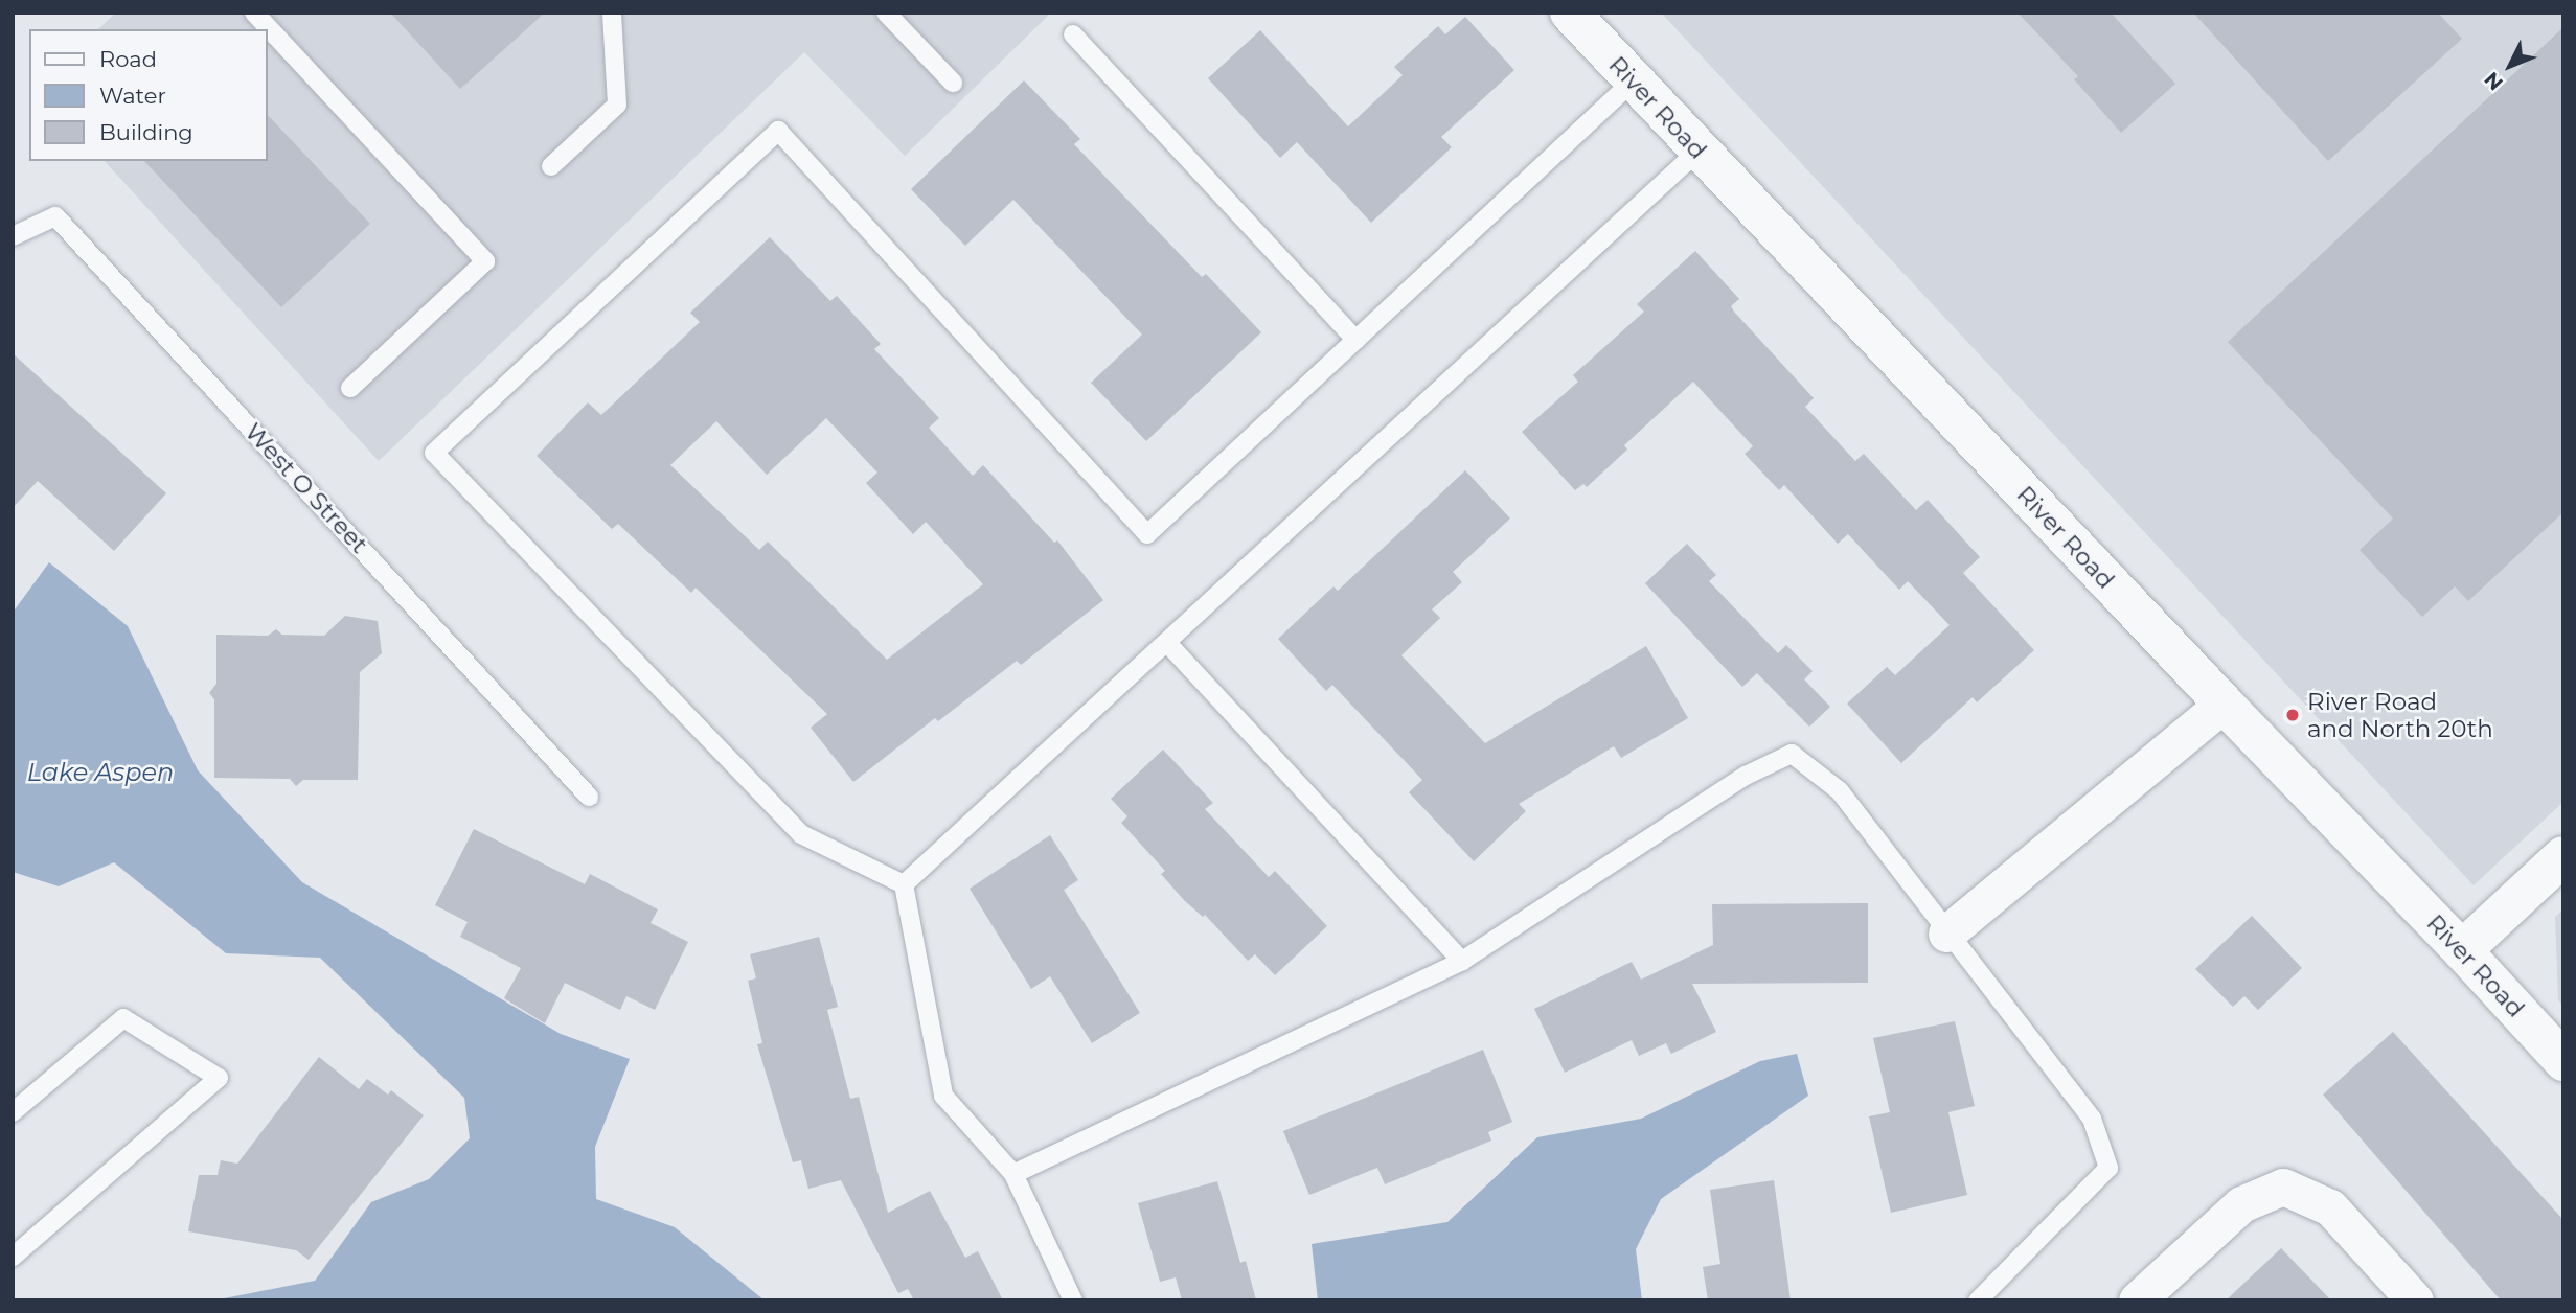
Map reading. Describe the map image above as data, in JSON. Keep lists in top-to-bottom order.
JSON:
{
  "streets": {
    "street": ["River Road"],
    "lane": ["West O Street"]
  },
  "water": ["Lake Aspen"],
  "places": ["River Road and North 20th"],
  "legend": ["Road", "Water", "Building"],
  "north": "bottom left"
}
